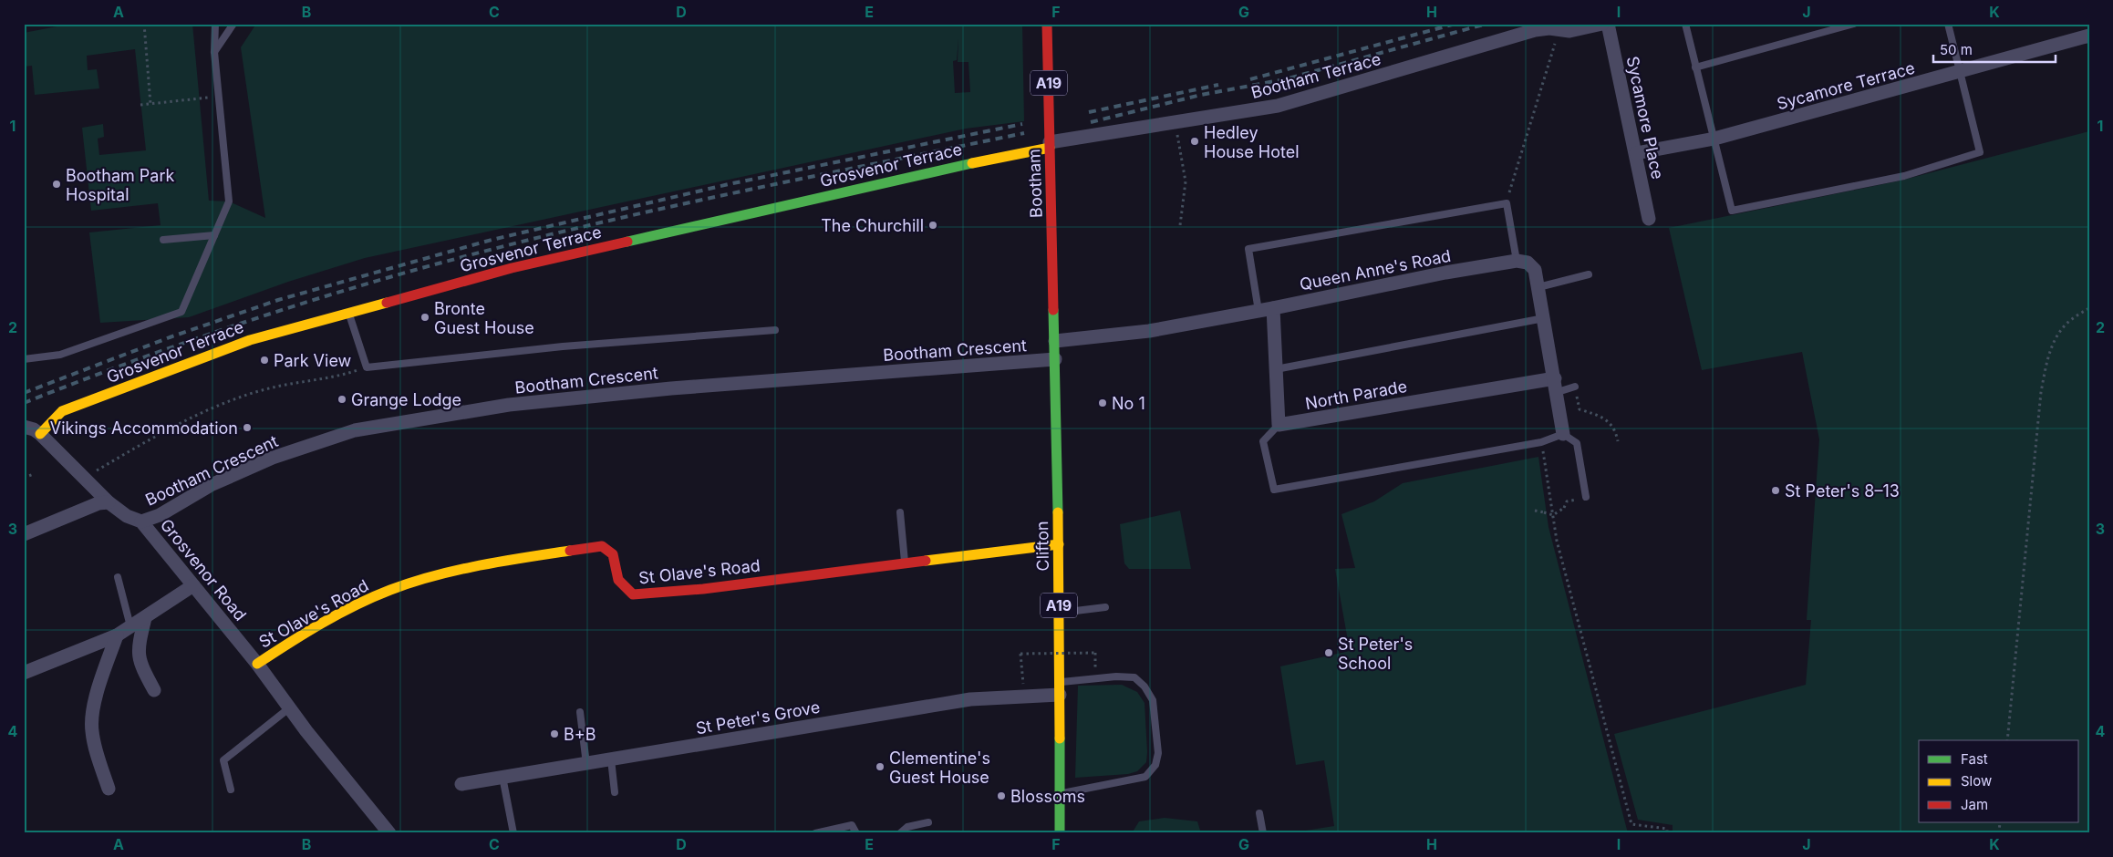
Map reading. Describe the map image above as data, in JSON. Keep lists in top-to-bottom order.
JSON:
{
  "streets": {
    "street": [
      "Bootham Terrace",
      "A19",
      "Sycamore Terrace",
      "Sycamore Place",
      "Grosvenor Terrace",
      "Bootham",
      "Queen Anne's Road",
      "Bootham Crescent",
      "North Parade",
      "Clifton",
      "Grosvenor Road",
      "St Olave's Road",
      "St Peter's Grove"
    ]
  },
  "crossings": [
    ["Bootham Terrace", "Grosvenor Terrace"],
    ["Bootham Terrace", "Bootham"],
    ["Sycamore Terrace", "Sycamore Place"],
    ["Grosvenor Terrace", "Bootham"],
    ["Grosvenor Terrace", "Grosvenor Road"],
    ["Bootham", "Queen Anne's Road"],
    ["Bootham", "Clifton"],
    ["Queen Anne's Road", "Clifton"],
    ["Bootham Crescent", "Clifton"],
    ["Bootham Crescent", "Grosvenor Road"],
    ["Clifton", "St Olave's Road"],
    ["Clifton", "St Peter's Grove"],
    ["Grosvenor Road", "St Olave's Road"]
  ],
  "places": [
    "Hedley House Hotel",
    "Bootham Park Hospital",
    "The Churchill",
    "Bronte Guest House",
    "Park View",
    "Grange Lodge",
    "No 1",
    "Vikings Accommodation",
    "St Peter's 8–13",
    "St Peter's School",
    "B+B",
    "Clementine's Guest House",
    "Blossoms"
  ],
  "legend": ["Fast", "Slow", "Jam"],
  "scale_bar": "50 m",
  "grid": {
    "columns": [
      "A",
      "B",
      "C",
      "D",
      "E",
      "F",
      "G",
      "H",
      "I",
      "J",
      "K"
    ],
    "rows": [
      "1",
      "2",
      "3",
      "4"
    ]
  }
}
